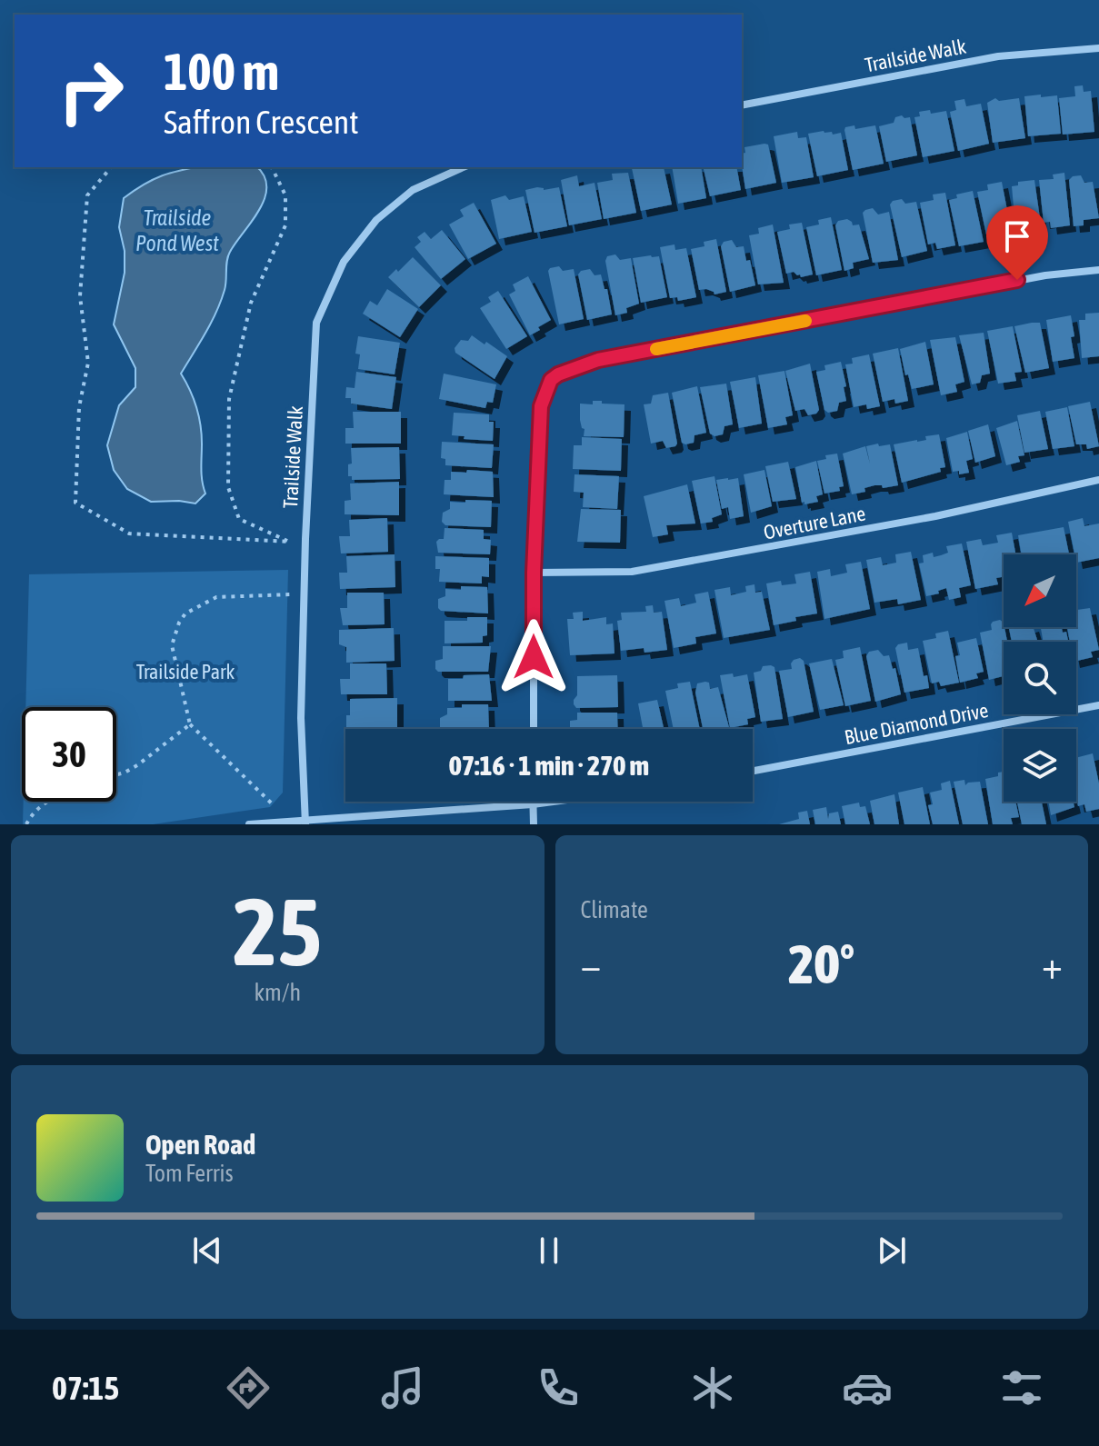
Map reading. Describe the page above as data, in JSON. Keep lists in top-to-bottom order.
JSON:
{
  "streets": {
    "street": ["Trailside Walk", "Overture Lane", "Blue Diamond Drive"]
  },
  "water": ["Trailside Pond West"],
  "parks": ["Trailside Park"],
  "north": "bottom left",
  "page": {
    "turn": ["100 m", "Saffron Crescent"],
    "limit": "30",
    "trip": "07:16 · 1 min · 270 m",
    "tile": [
      ["25", "km/h"],
      "Climate"
    ],
    "heat": ["−", "20°", "+"],
    "song": ["Open Road", "Tom Ferris"],
    "tabs": "07:15"
  }
}
